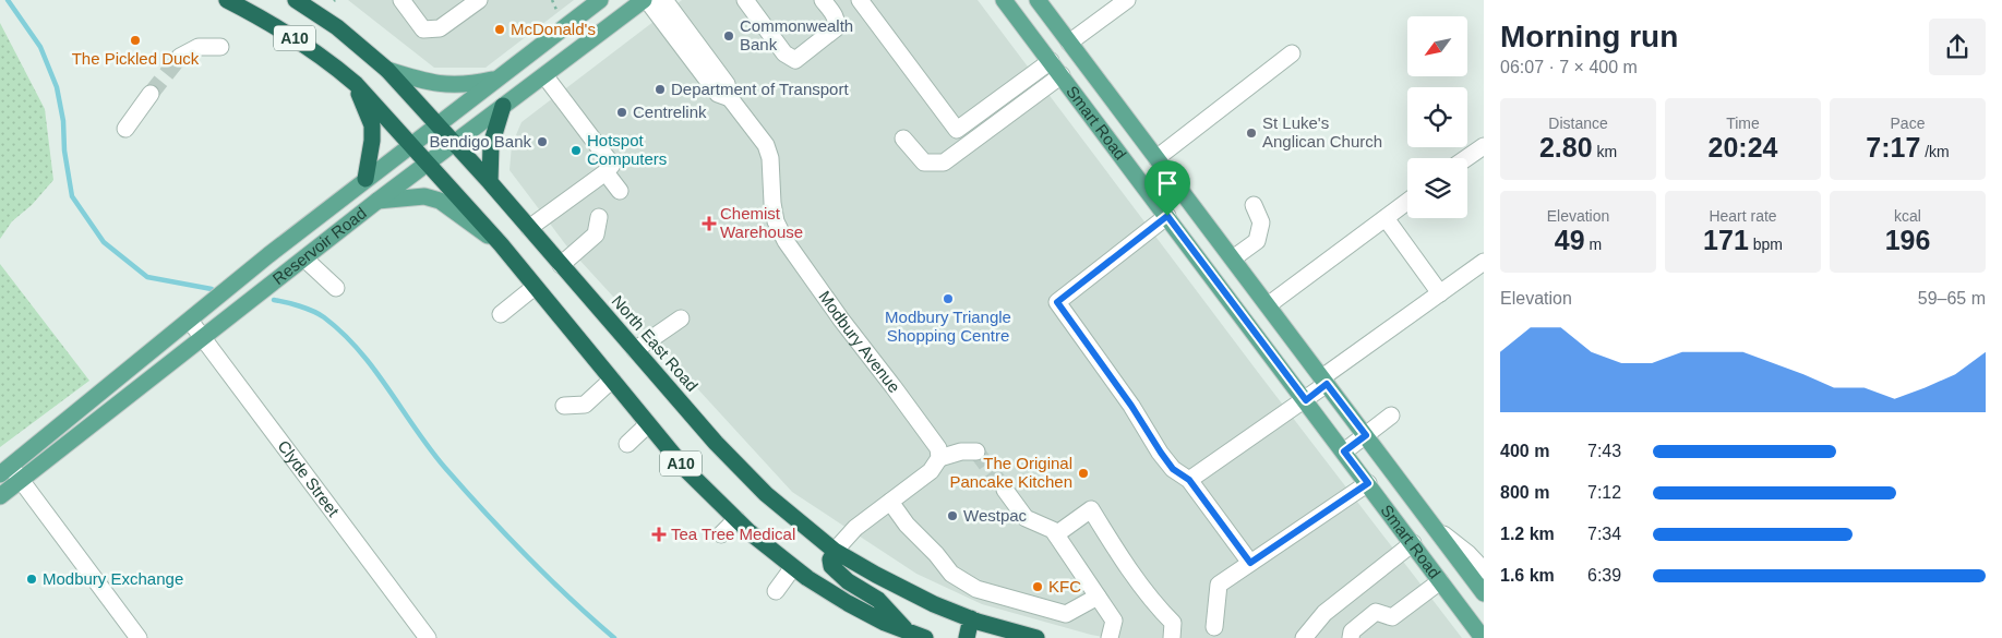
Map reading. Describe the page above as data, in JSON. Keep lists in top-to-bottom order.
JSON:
{
  "streets": {
    "highway": ["A10", "North East Road"],
    "main road": ["Smart Road", "Reservoir Road"],
    "street": ["Modbury Avenue", "Clyde Street"]
  },
  "crossings": [
    ["A10", "Reservoir Road"],
    ["Reservoir Road", "Modbury Avenue"],
    ["Reservoir Road", "North East Road"],
    ["Reservoir Road", "Clyde Street"]
  ],
  "places": {
    "other": [
      "McDonald's",
      "Commonwealth Bank",
      "The Pickled Duck",
      "Department of Transport",
      "Centrelink",
      "St Luke's Anglican Church",
      "Bendigo Bank",
      "Hotspot Computers",
      "Modbury Triangle Shopping Centre",
      "The Original Pancake Kitchen",
      "Westpac",
      "Modbury Exchange",
      "KFC"
    ],
    "health": ["Chemist Warehouse", "Tea Tree Medical"]
  },
  "north": "bottom left",
  "page": {
    "heading": ["Morning run", "06:07 · 7 × 400 m"],
    "stats": [
      ["Distance", "2.80 km"],
      ["Time", "20:24"],
      ["Pace", "7:17 /km"],
      ["Elevation", "49 m"],
      ["Heart rate", "171 bpm"],
      ["kcal", "196"]
    ],
    "chart": ["Elevation", "59–65 m"],
    "list": [
      {
        "name": "400 m",
        "note": "7:43"
      },
      {
        "name": "800 m",
        "note": "7:12"
      },
      {
        "name": "1.2 km",
        "note": "7:34"
      },
      {
        "name": "1.6 km",
        "note": "6:39"
      }
    ]
  }
}
